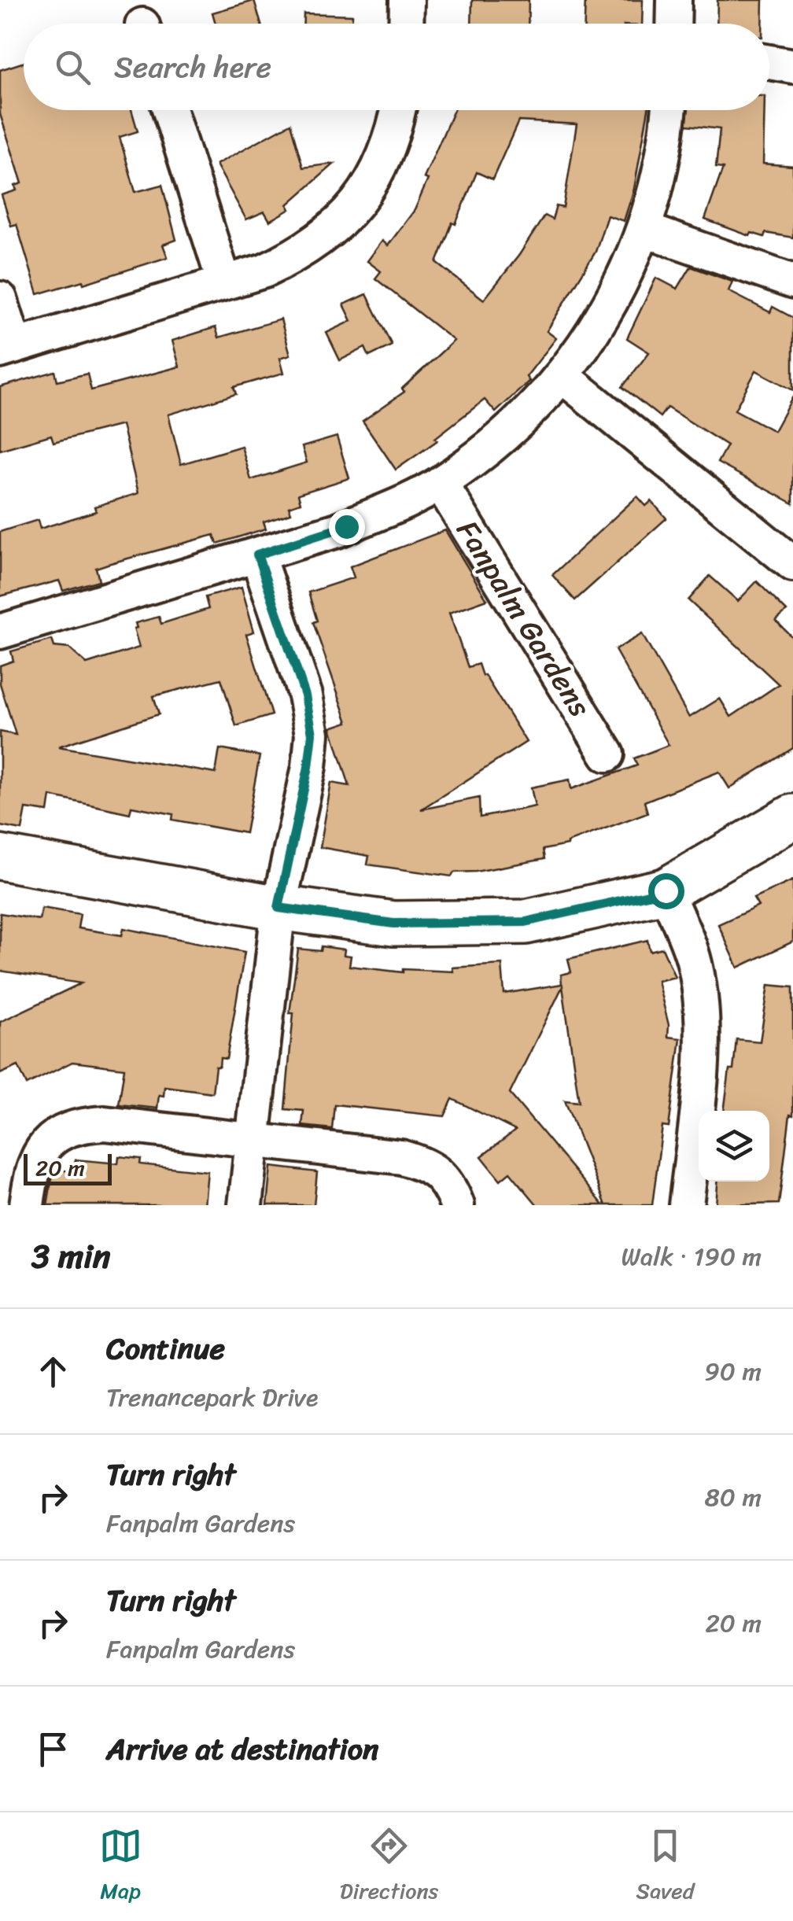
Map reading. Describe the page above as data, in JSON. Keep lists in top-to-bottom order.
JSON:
{
  "streets": {
    "street": ["Fanpalm Gardens"]
  },
  "scale_bar": "20 m",
  "page": {
    "search": "Search here",
    "scale": "20 m",
    "heading": ["3 min", "Walk · 190 m"],
    "list": [
      ["Continue", "Trenancepark Drive", "90 m"],
      ["Turn right", "Fanpalm Gardens", "80 m"],
      ["Turn right", "Fanpalm Gardens", "20 m"],
      "Arrive at destination"
    ],
    "nav": ["Map", "Directions", "Saved"]
  }
}
